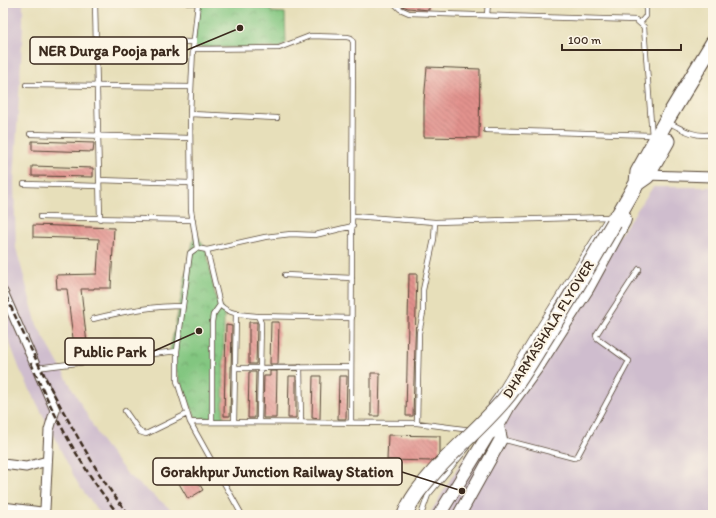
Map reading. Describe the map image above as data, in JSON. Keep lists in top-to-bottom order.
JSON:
{
  "streets": {
    "main road": ["DHARMASHALA FLYOVER"]
  },
  "places": ["NER Durga Pooja park", "Public Park", "Gorakhpur Junction Railway Station"],
  "scale_bar": "100 m"
}
